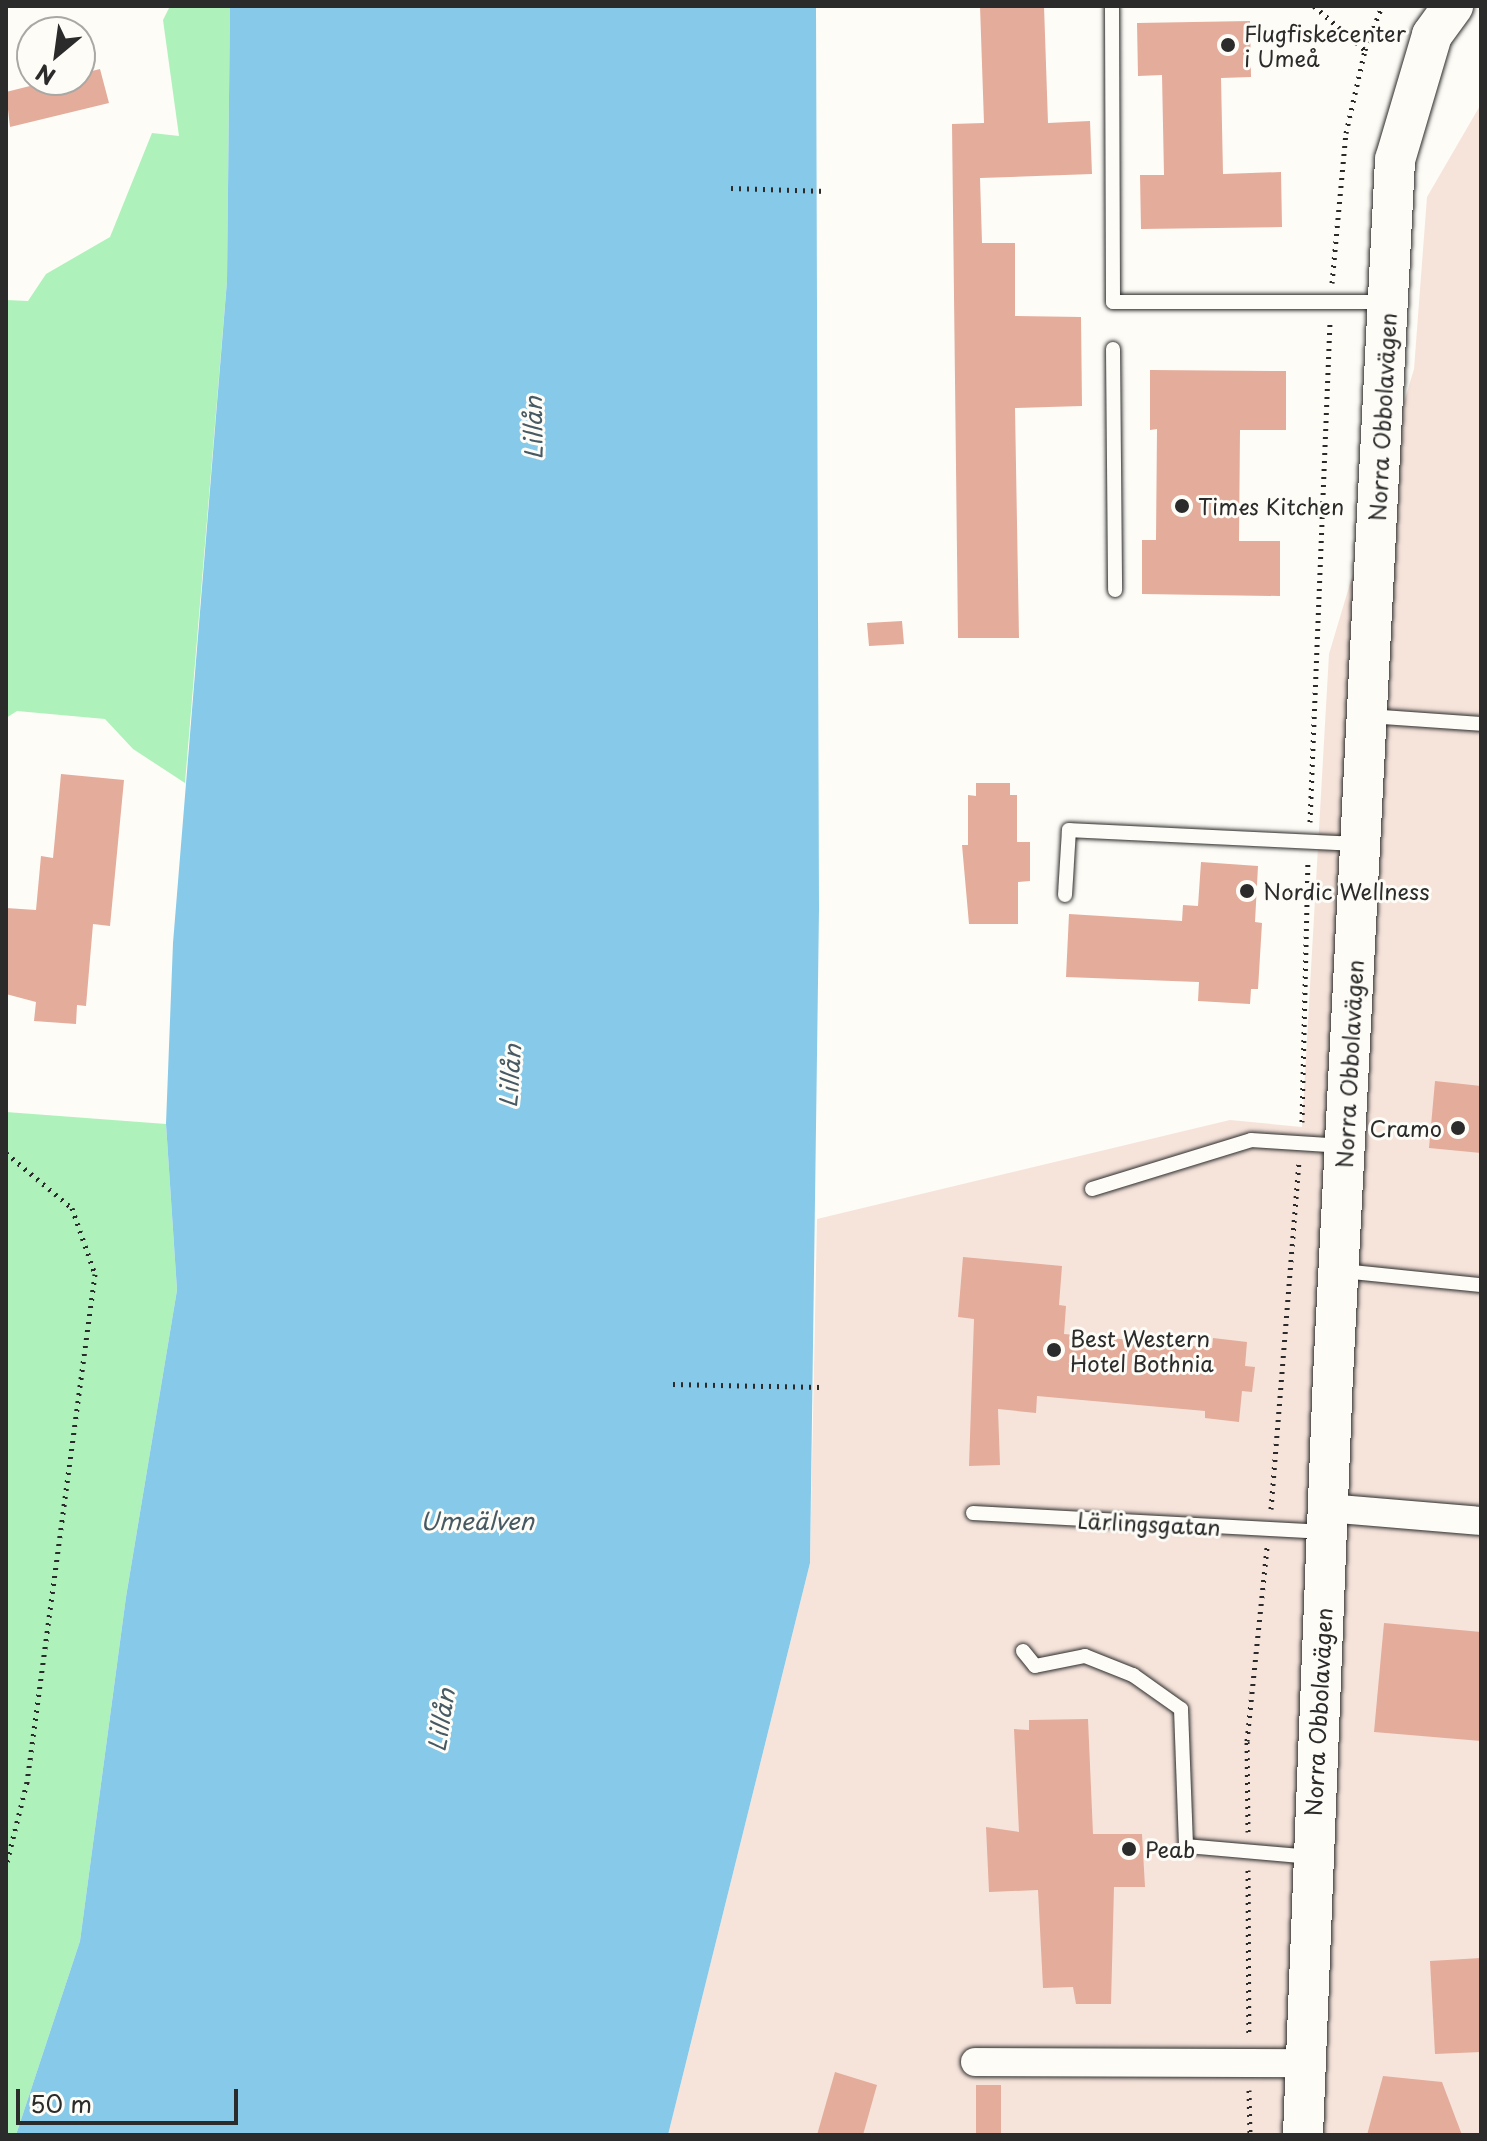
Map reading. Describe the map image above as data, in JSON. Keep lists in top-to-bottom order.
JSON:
{
  "streets": {
    "street": ["Norra Obbolavägen", "Lärlingsgatan"]
  },
  "crossings": [
    ["Norra Obbolavägen", "Lärlingsgatan"]
  ],
  "water": ["Lillån", "Umeälven"],
  "places": [
    "Flugfiskecenter i Umeå",
    "Times Kitchen",
    "Nordic Wellness",
    "Cramo",
    "Best Western Hotel Bothnia",
    "Peab"
  ],
  "scale_bar": "50 m",
  "north": "bottom left"
}
